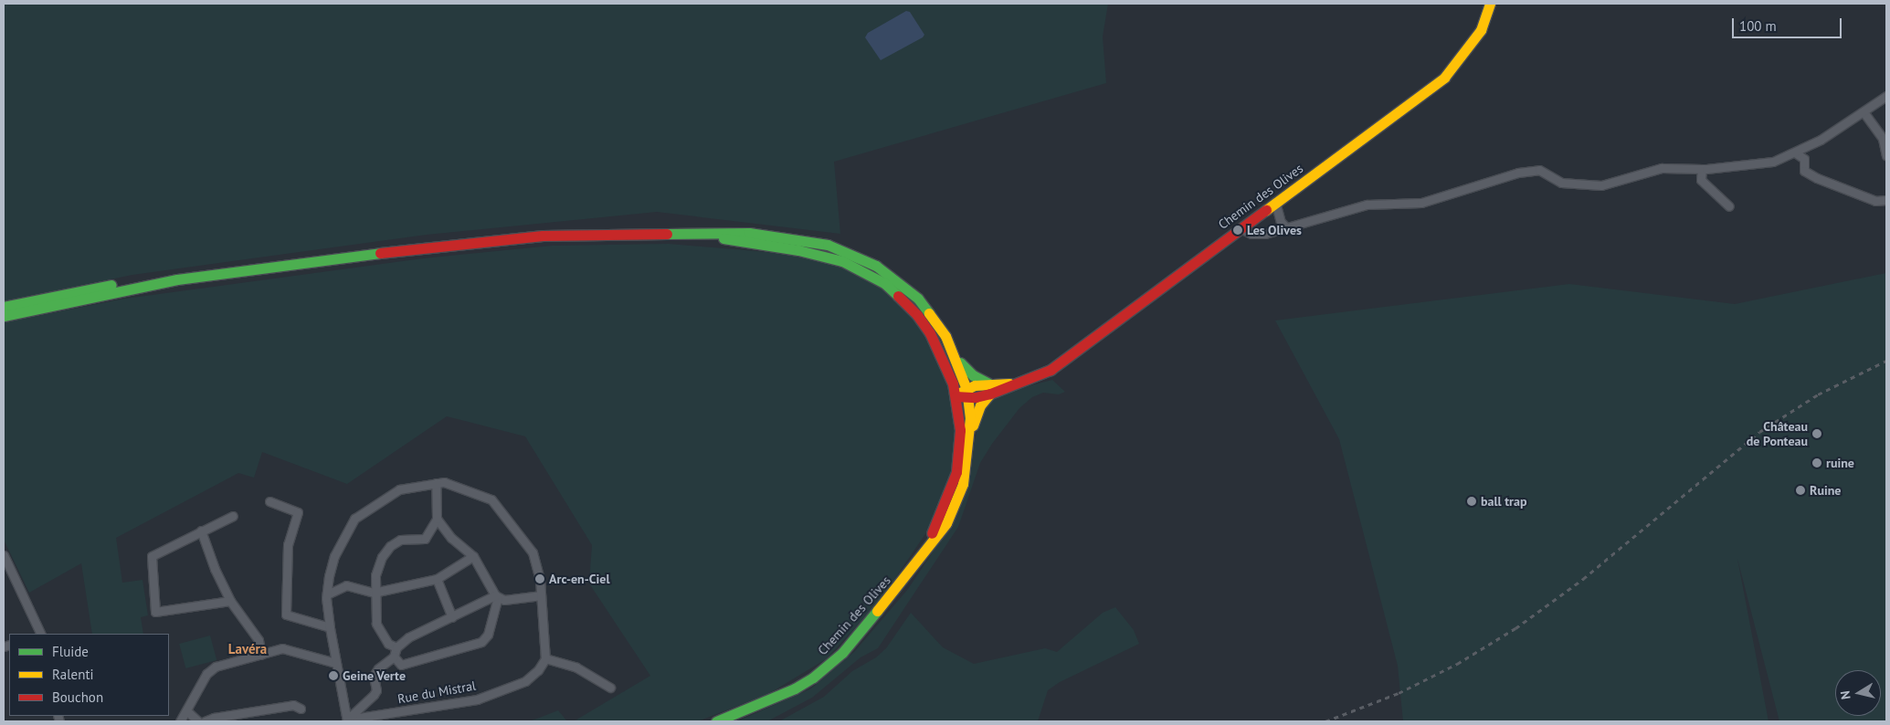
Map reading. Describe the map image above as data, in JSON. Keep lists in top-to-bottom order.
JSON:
{
  "streets": {
    "main road": ["Chemin des Olives"],
    "street": ["Rue du Mistral"]
  },
  "districts": ["Lavéra"],
  "places": [
    "Les Olives",
    "Château de Ponteau",
    "ruine",
    "Ruine",
    "ball trap",
    "Arc-en-Ciel",
    "Geine Verte"
  ],
  "legend": ["Fluide", "Ralenti", "Bouchon"],
  "scale_bar": "100 m",
  "north": "left"
}
